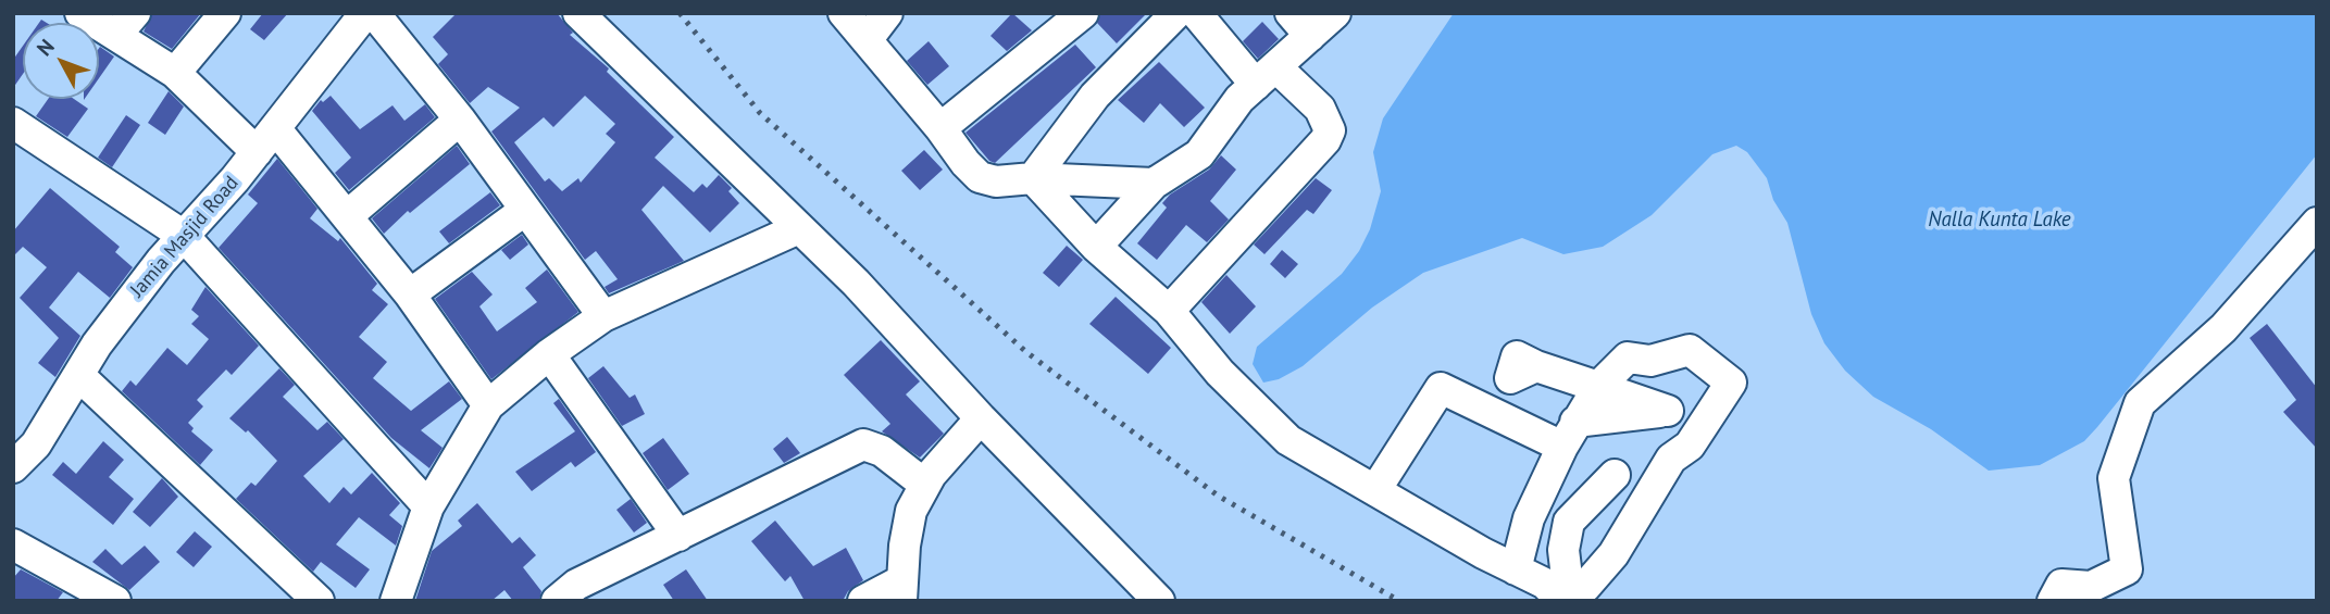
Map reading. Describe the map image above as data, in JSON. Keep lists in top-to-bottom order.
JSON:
{
  "streets": {
    "street": ["Jamia Masjid Road"]
  },
  "water": ["Nalla Kunta Lake"],
  "north": "top left"
}
